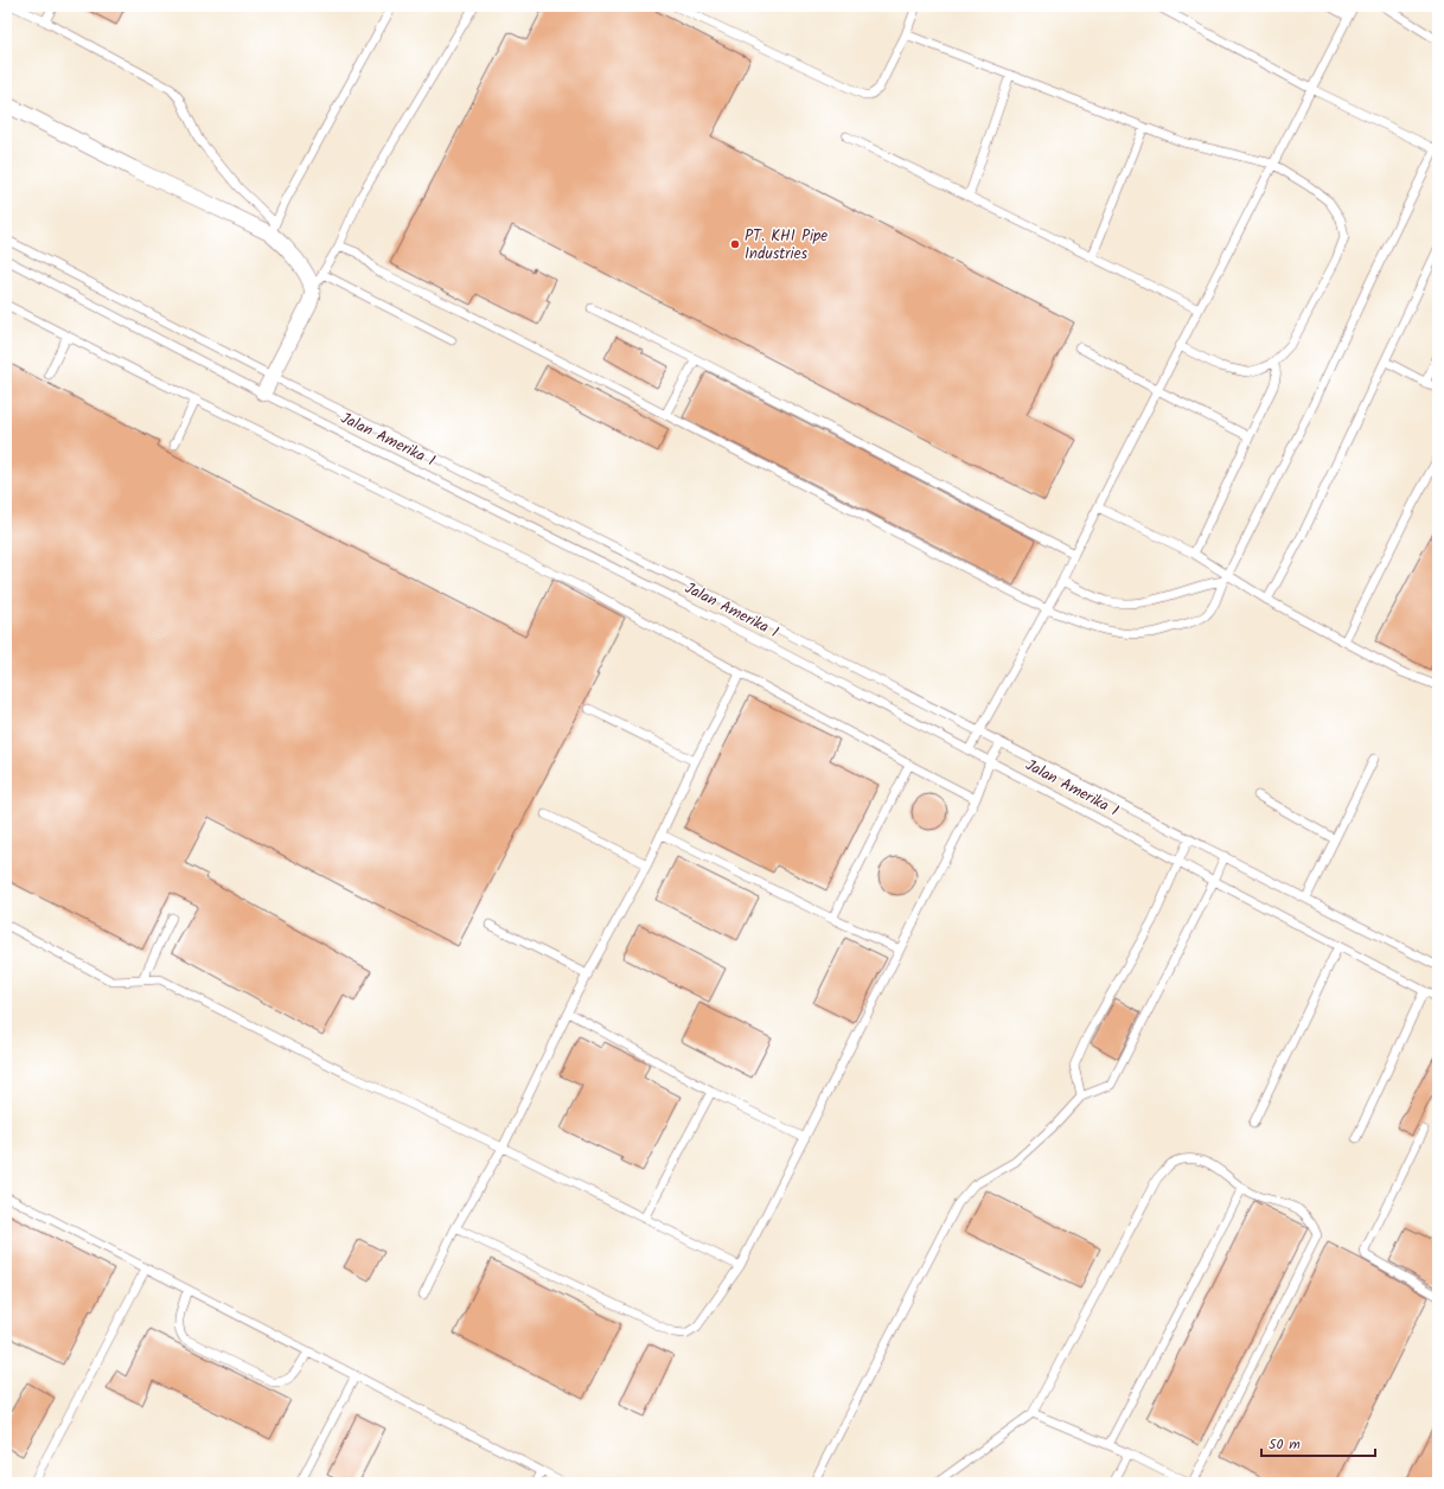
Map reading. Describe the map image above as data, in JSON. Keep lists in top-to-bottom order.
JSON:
{
  "streets": {
    "lane": ["Jalan Amerika 1"]
  },
  "places": ["PT. KHI Pipe Industries"],
  "scale_bar": "50 m"
}
